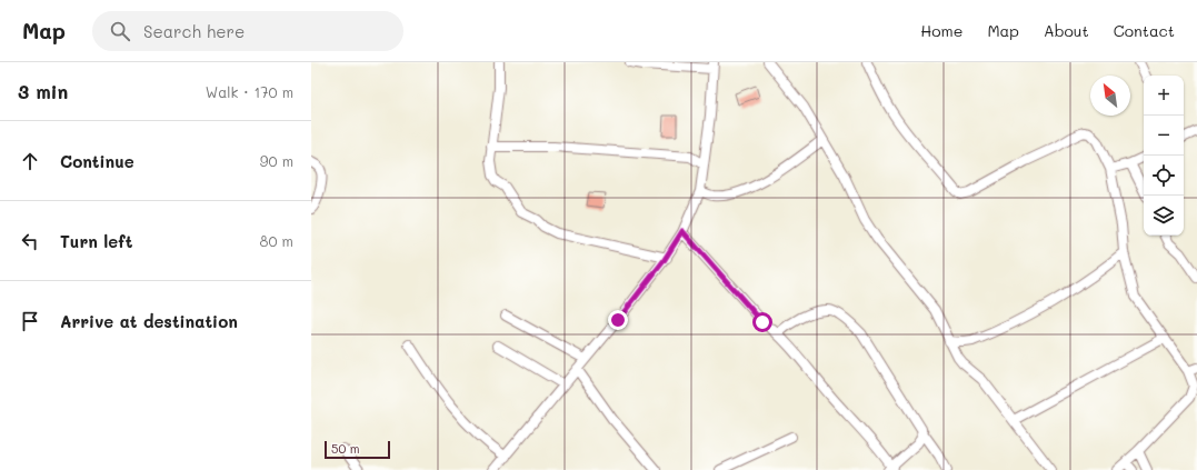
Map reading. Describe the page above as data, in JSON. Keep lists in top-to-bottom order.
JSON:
{
  "scale_bar": "50 m",
  "north": "top left",
  "page": {
    "header": "Map",
    "search": "Search here",
    "nav": [
      "Home",
      "Map",
      "About",
      "Contact"
    ],
    "heading": ["3 min", "Walk · 170 m"],
    "map_buttons": ["+", "−"],
    "list": [
      ["Continue", "90 m"],
      ["Turn left", "80 m"],
      "Arrive at destination"
    ],
    "scale": "50 m"
  }
}
